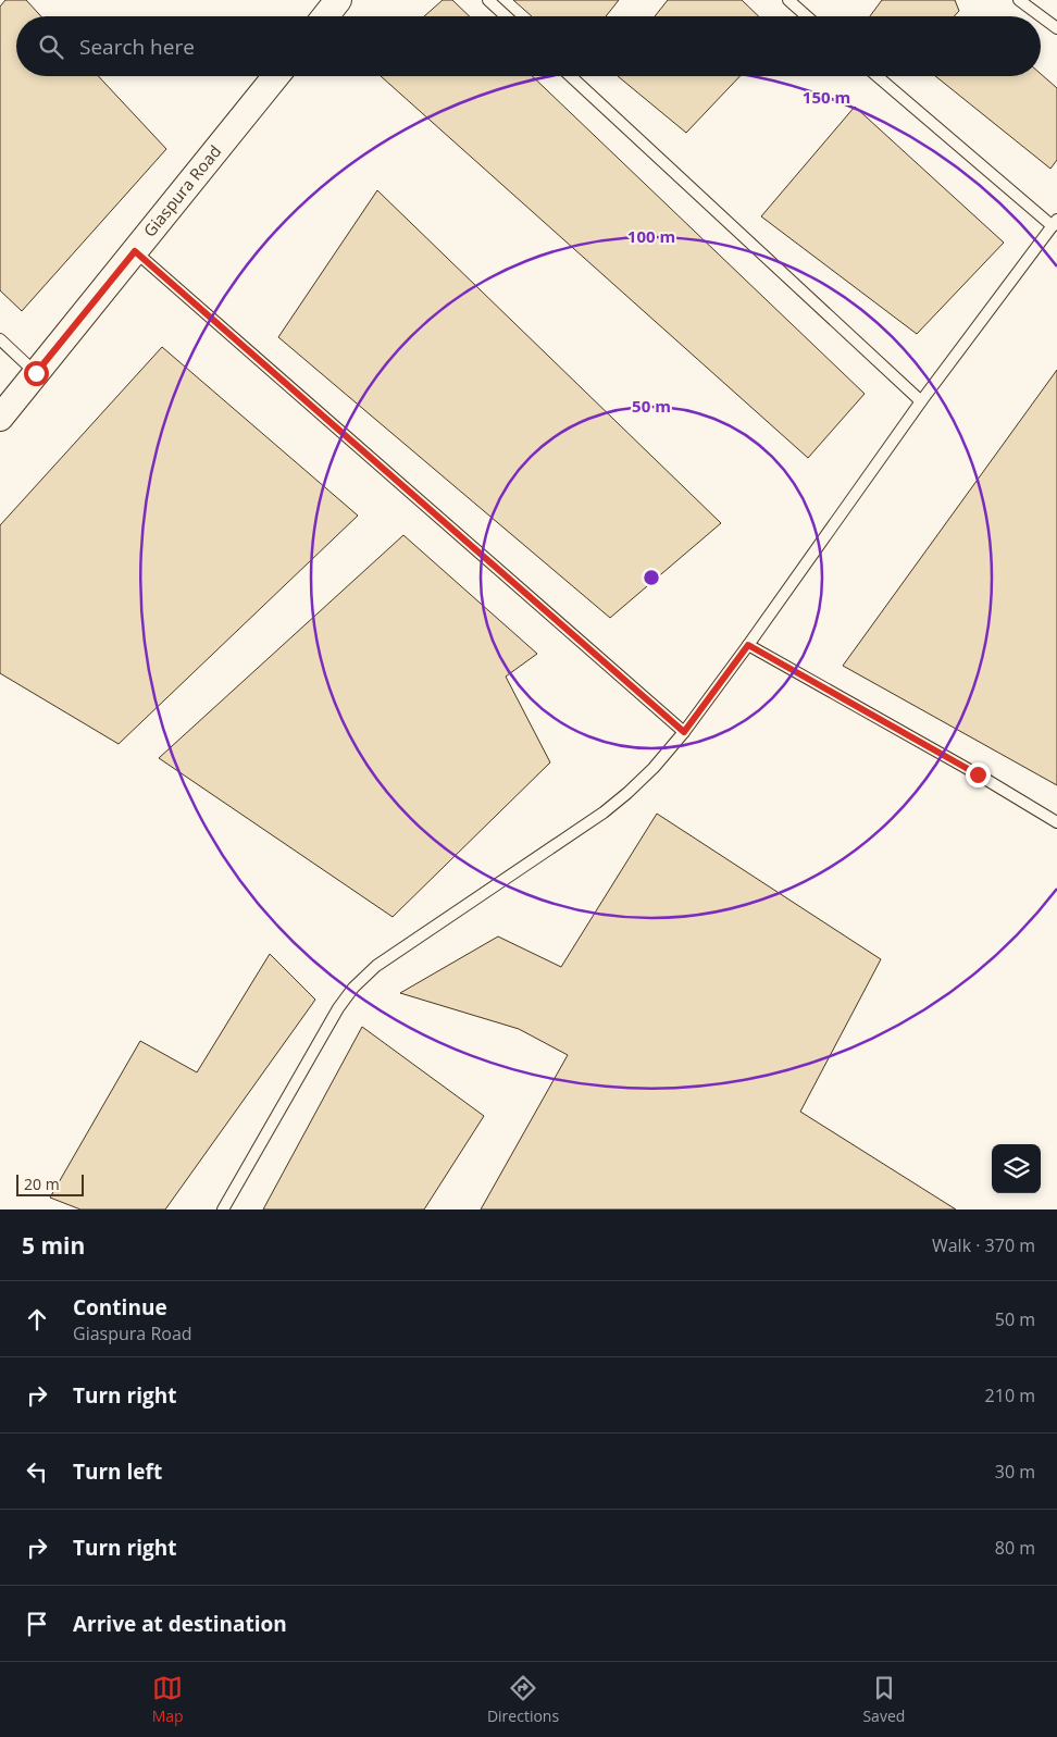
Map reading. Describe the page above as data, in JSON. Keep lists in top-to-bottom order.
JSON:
{
  "streets": {
    "street": ["Giaspura Road"]
  },
  "scale_bar": "20 m",
  "page": {
    "search": "Search here",
    "scale": "20 m",
    "heading": ["5 min", "Walk · 370 m"],
    "list": [
      ["Continue", "Giaspura Road", "50 m"],
      ["Turn right", "210 m"],
      ["Turn left", "30 m"],
      ["Turn right", "80 m"],
      "Arrive at destination"
    ],
    "nav": ["Map", "Directions", "Saved"]
  },
  "rings": ["150 m", "100 m", "50 m"]
}
